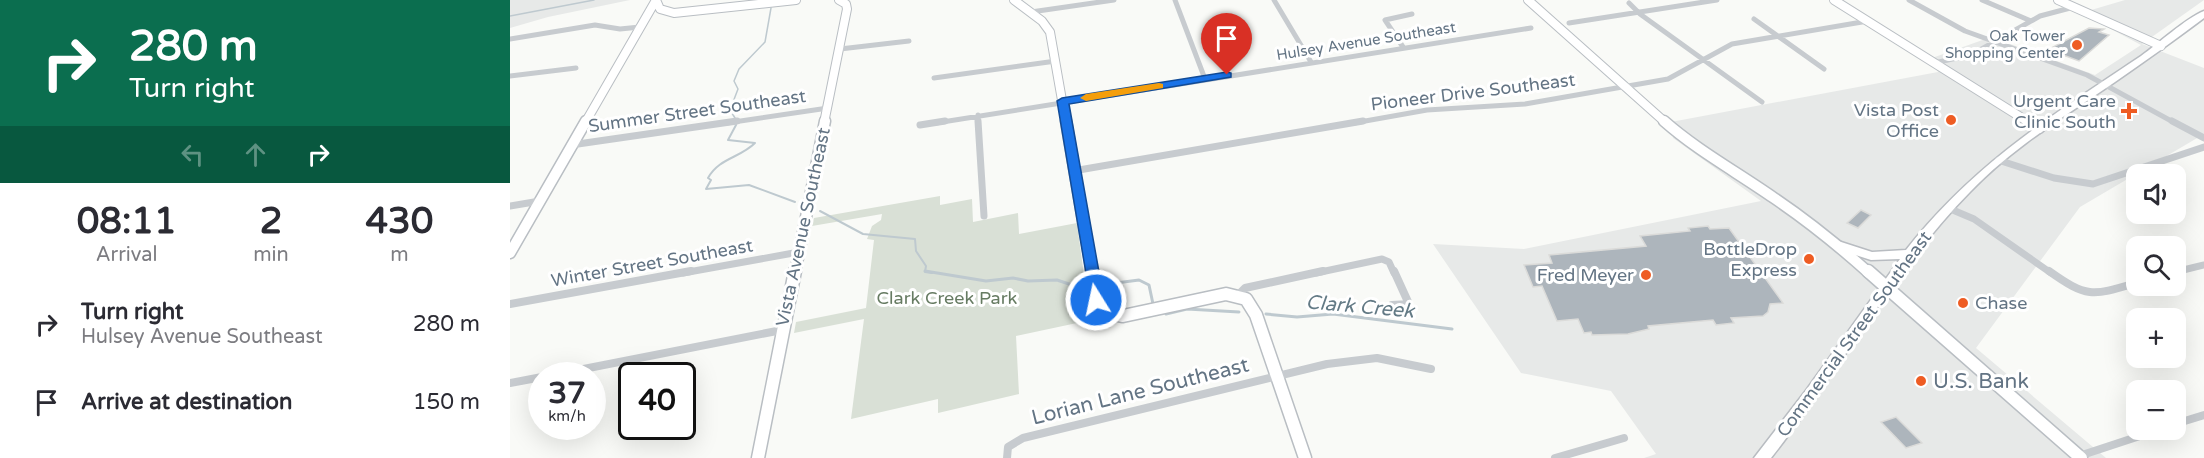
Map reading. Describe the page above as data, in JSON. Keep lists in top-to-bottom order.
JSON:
{
  "streets": {
    "main road": ["Vista Avenue Southeast", "Commercial Street Southeast"],
    "street": [
      "Hulsey Avenue Southeast",
      "Pioneer Drive Southeast",
      "Summer Street Southeast",
      "Winter Street Southeast",
      "Lorian Lane Southeast"
    ]
  },
  "crossings": [
    ["Summer Street Southeast", "Vista Avenue Southeast"],
    ["Vista Avenue Southeast", "Winter Street Southeast"]
  ],
  "water": ["Clark Creek"],
  "parks": ["Clark Creek Park"],
  "places": {
    "other": [
      "Oak Tower Shopping Center",
      "Vista Post Office",
      "BottleDrop Express",
      "Fred Meyer",
      "Chase",
      "U.S. Bank"
    ],
    "health": ["Urgent Care Clinic South"]
  },
  "page": {
    "turn": ["280 m", "Turn right"],
    "map_buttons": ["+", "−"],
    "eta": [
      "08:11",
      "Arrival",
      "2",
      "min",
      "430",
      "m"
    ],
    "list": [
      {
        "name": "Turn right",
        "note": "Hulsey Avenue Southeast",
        "value": "280 m"
      },
      {
        "name": "Arrive at destination",
        "value": "150 m"
      }
    ],
    "speed": "37 km/h",
    "limit": "40"
  }
}
